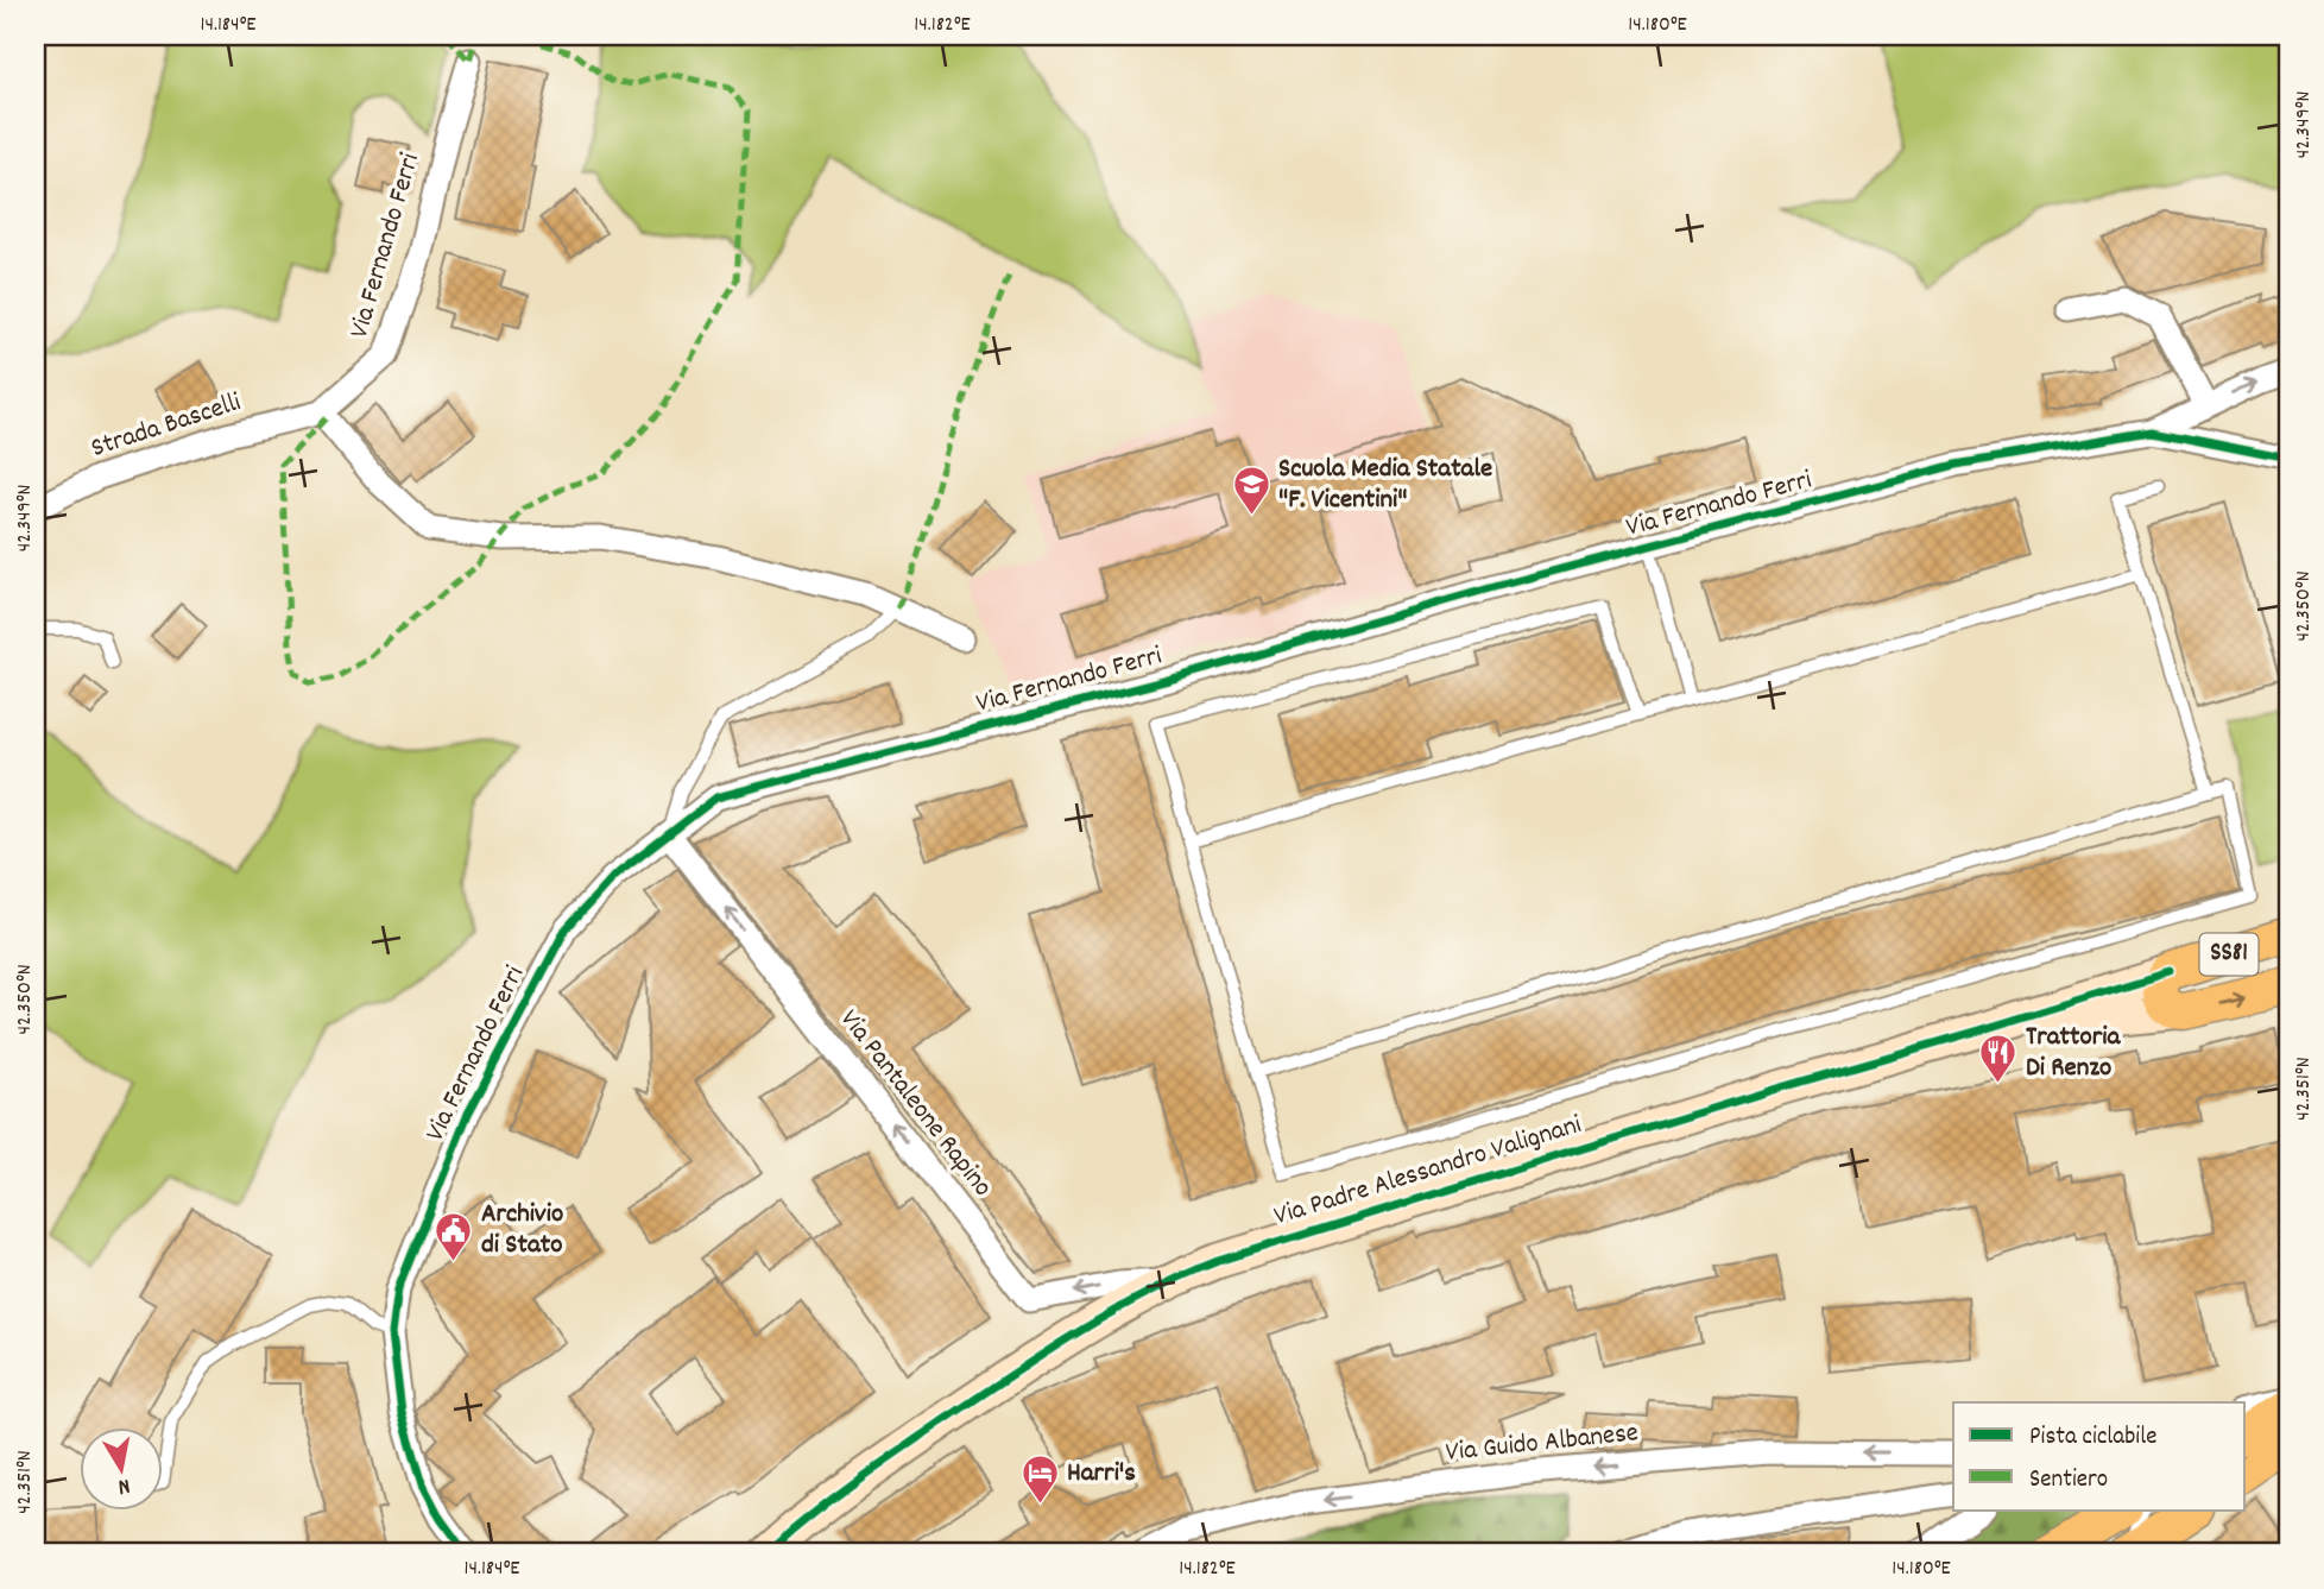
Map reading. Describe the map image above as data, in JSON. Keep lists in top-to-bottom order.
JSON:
{
  "streets": {
    "main road": ["SS81", "Via Padre Alessandro Valignani"],
    "street": [
      "Via Fernando Ferri",
      "Strada Bascelli",
      "Via Pantaleone Rapino",
      "Via Guido Albanese"
    ]
  },
  "crossings": [
    ["Via Fernando Ferri", "Strada Bascelli"],
    ["Via Fernando Ferri", "Via Pantaleone Rapino"],
    ["SS81", "Via Padre Alessandro Valignani"],
    ["Via Pantaleone Rapino", "Via Padre Alessandro Valignani"]
  ],
  "one_way": ["Via Pantaleone Rapino"],
  "places": {
    "school or university": ["Scuola Media Statale \"F. Vicentini\""],
    "restaurant": ["Trattoria Di Renzo"],
    "public building": ["Archivio di Stato"],
    "hotel": ["Harri's"]
  },
  "legend": ["Pista ciclabile", "Sentiero"],
  "north": "bottom",
  "coordinates": [
    "14.184°E",
    "14.182°E",
    "14.180°E",
    "42.349°N",
    "42.350°N",
    "42.351°N"
  ]
}
